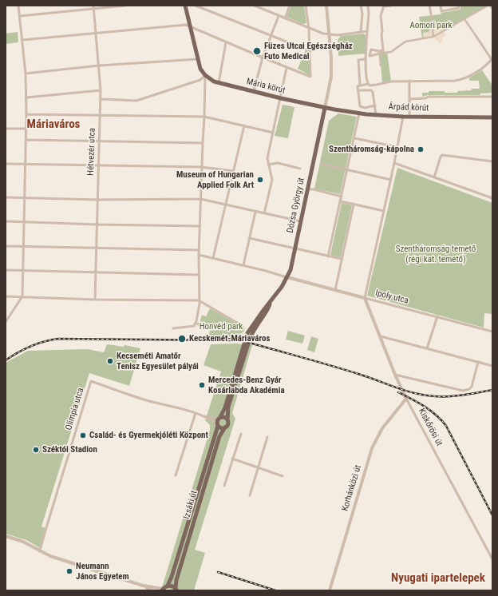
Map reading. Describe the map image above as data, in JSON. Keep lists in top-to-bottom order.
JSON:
{
  "streets": {
    "main road": [
      "Mária körút",
      "Árpád körút",
      "Dózsa György út",
      "Izsáki út"
    ],
    "street": [
      "Hétvezér utca",
      "Ipoly utca",
      "Olimpia utca",
      "Kiskőrösi út",
      "Korhánközi út"
    ]
  },
  "crossings": [
    ["Mária körút", "Árpád körút"],
    ["Mária körút", "Dózsa György út"],
    ["Árpád körút", "Dózsa György út"],
    ["Dózsa György út", "Ipoly utca"],
    ["Ipoly utca", "Kiskőrösi út"],
    ["Olimpia utca", "Izsáki út"],
    ["Kiskőrösi út", "Korhánközi út"]
  ],
  "districts": ["Máriaváros", "Nyugati ipartelepek"],
  "parks": ["Aomori park", "Szentháromság temető (régi kat. temető)", "Honvéd park"],
  "places": [
    "Füzes Utcai Egészségház Futo Medical",
    "Szentháromság-kápolna",
    "Museum of Hungarian Applied Folk Art",
    "Kecskemét-Máriaváros",
    "Kecseméti Amatőr Tenisz Egyesület pályái",
    "Mercedes-Benz Gyár Kosárlabda Akadémia",
    "Család- és Gyermekjóléti Központ",
    "Széktói Stadion",
    "Neumann János Egyetem"
  ]
}
